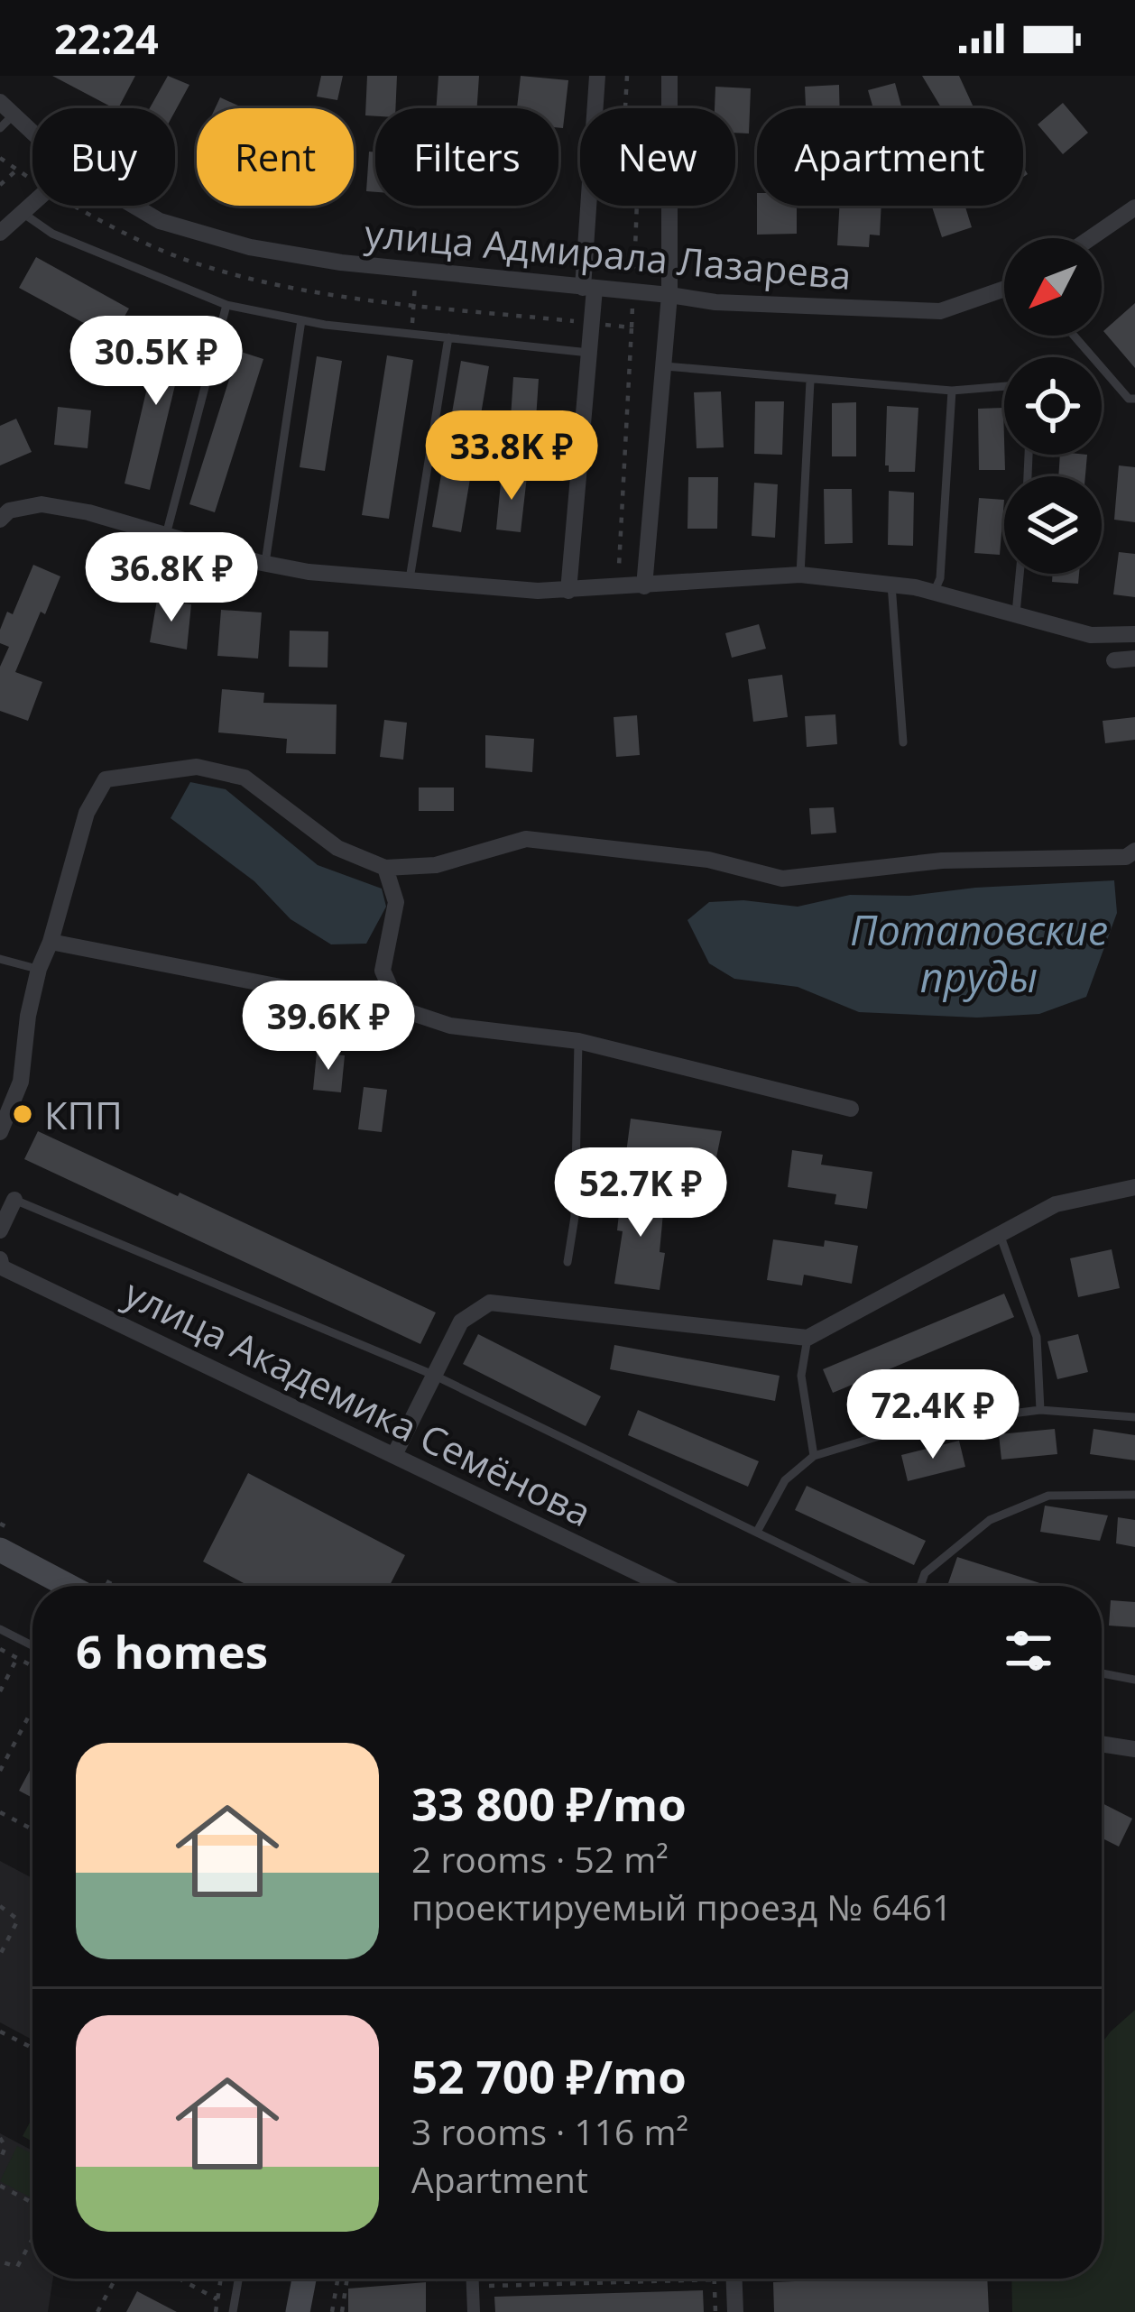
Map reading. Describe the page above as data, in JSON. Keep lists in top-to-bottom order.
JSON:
{
  "streets": {
    "street": ["улица Адмирала Лазарева", "улица Академика Семёнова"]
  },
  "water": ["Потаповские пруды"],
  "places": ["КПП"],
  "north": "bottom left",
  "page": {
    "status": "22:24",
    "chip": [
      "Buy",
      "Rent",
      "Filters",
      "New",
      "Apartment"
    ],
    "price": [
      "30.5K ₽",
      "33.8K ₽",
      "36.8K ₽",
      "39.6K ₽",
      "52.7K ₽",
      "72.4K ₽"
    ],
    "heading": "6 homes",
    "list": [
      {
        "name": "33 800 ₽/mo",
        "note": "2 rooms · 52 m² · проектируемый проезд № 6461"
      },
      {
        "name": "52 700 ₽/mo",
        "note": "3 rooms · 116 m² · Apartment"
      }
    ]
  }
}
